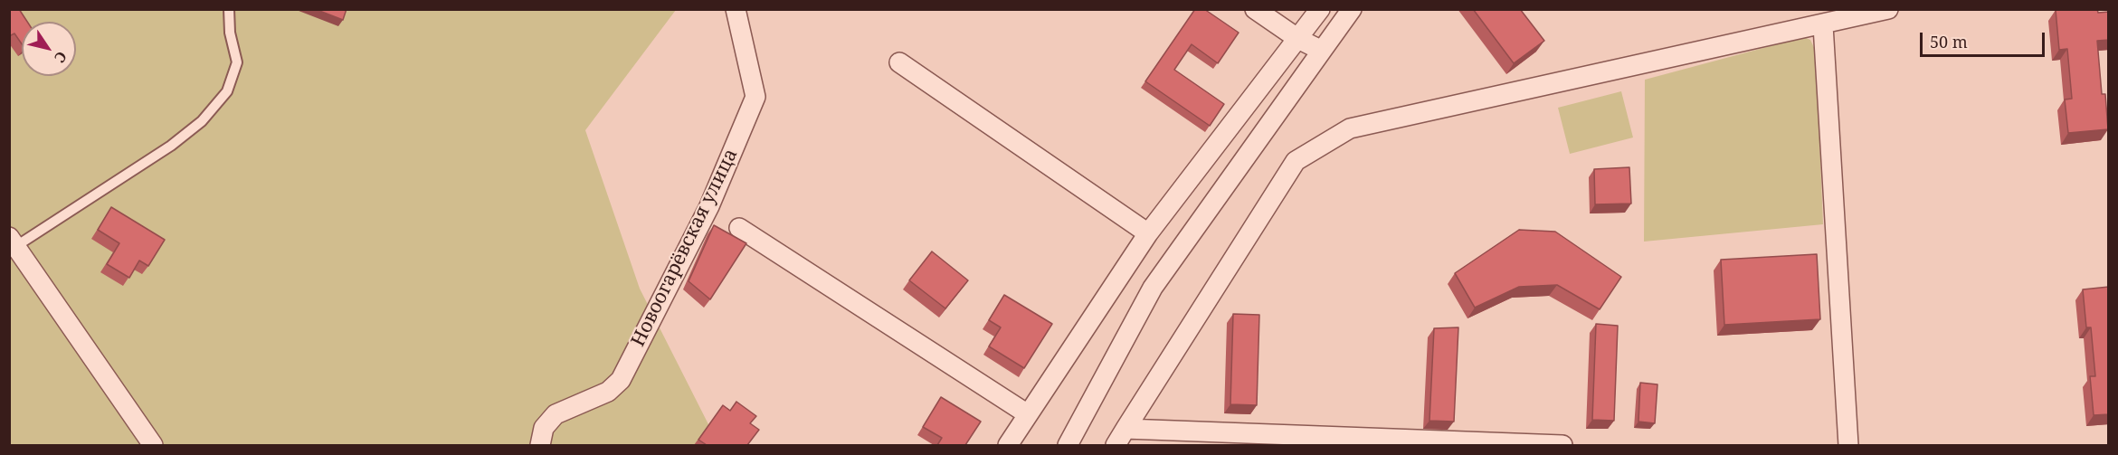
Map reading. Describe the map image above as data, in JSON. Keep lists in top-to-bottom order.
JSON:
{
  "streets": {
    "street": ["Новоогарёвская улица"]
  },
  "scale_bar": "50 m",
  "north": "bottom right"
}
